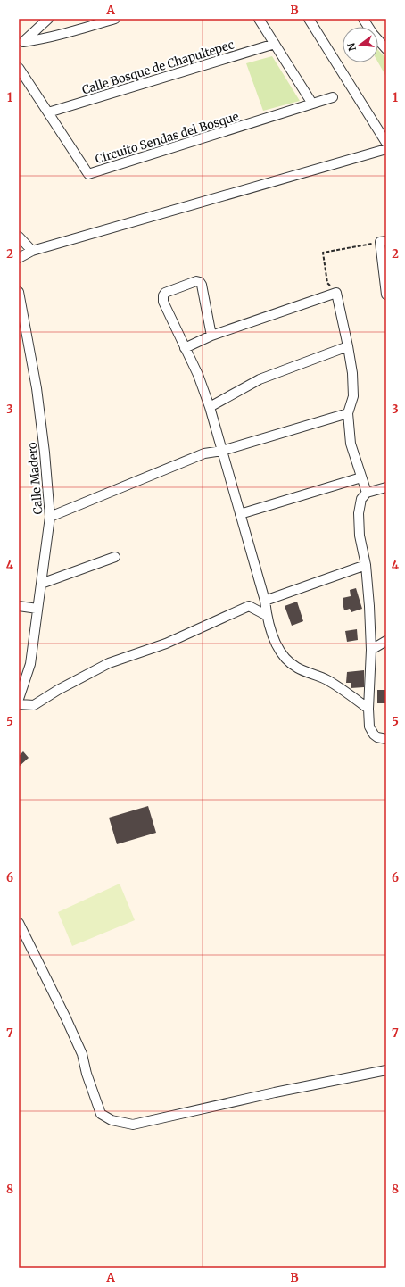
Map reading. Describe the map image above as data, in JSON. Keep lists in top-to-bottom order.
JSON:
{
  "streets": {
    "street": ["Calle Bosque de Chapultepec", "Circuito Sendas del Bosque", "Calle Madero"]
  },
  "crossings": [
    ["Calle Bosque de Chapultepec", "Circuito Sendas del Bosque"]
  ],
  "north": "left",
  "grid": {
    "columns": ["A", "B"],
    "rows": [
      "1",
      "2",
      "3",
      "4",
      "5",
      "6",
      "7",
      "8"
    ]
  }
}
